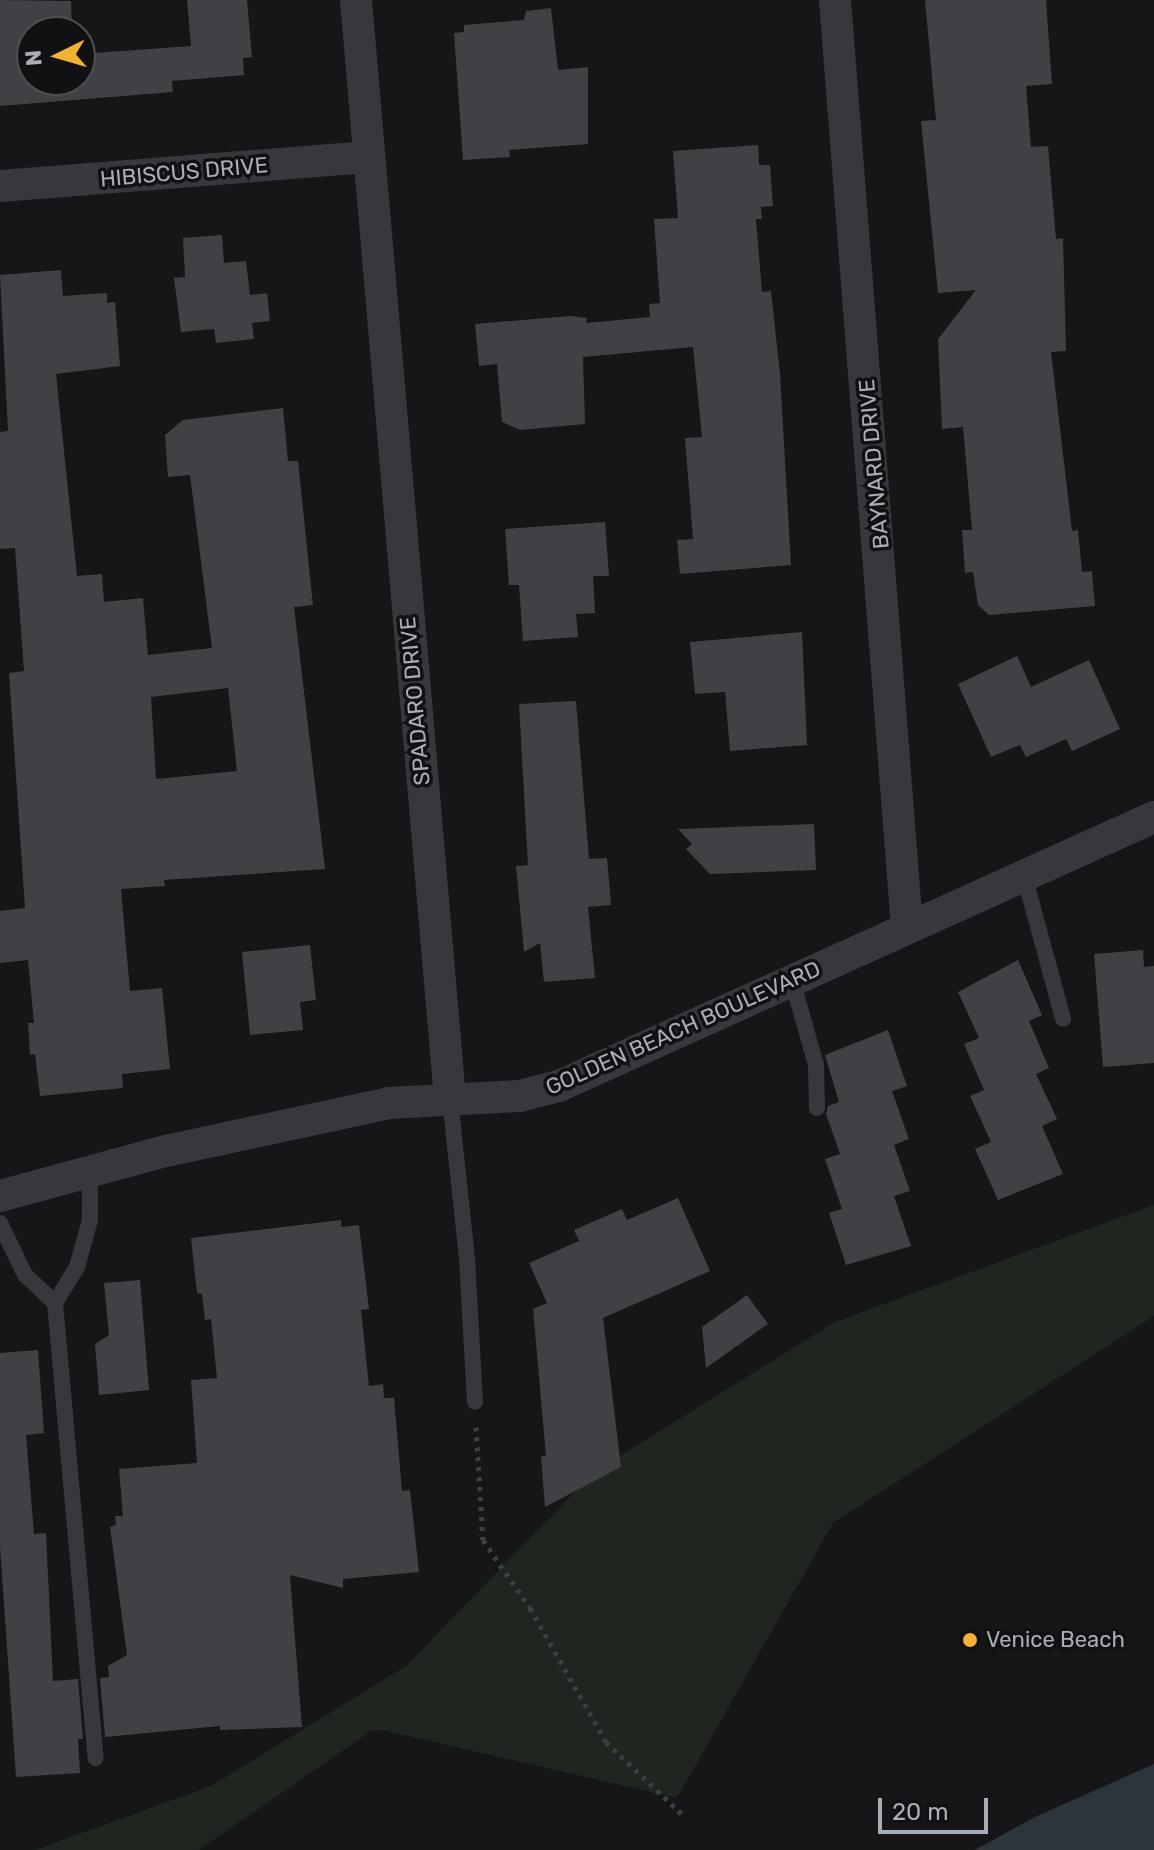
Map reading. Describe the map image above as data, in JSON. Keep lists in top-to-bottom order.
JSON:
{
  "streets": {
    "street": [
      "HIBISCUS DRIVE",
      "BAYNARD DRIVE",
      "SPADARO DRIVE",
      "GOLDEN BEACH BOULEVARD"
    ]
  },
  "crossings": [
    ["HIBISCUS DRIVE", "SPADARO DRIVE"],
    ["BAYNARD DRIVE", "GOLDEN BEACH BOULEVARD"],
    ["SPADARO DRIVE", "GOLDEN BEACH BOULEVARD"]
  ],
  "places": ["Venice Beach"],
  "scale_bar": "20 m",
  "north": "left"
}
